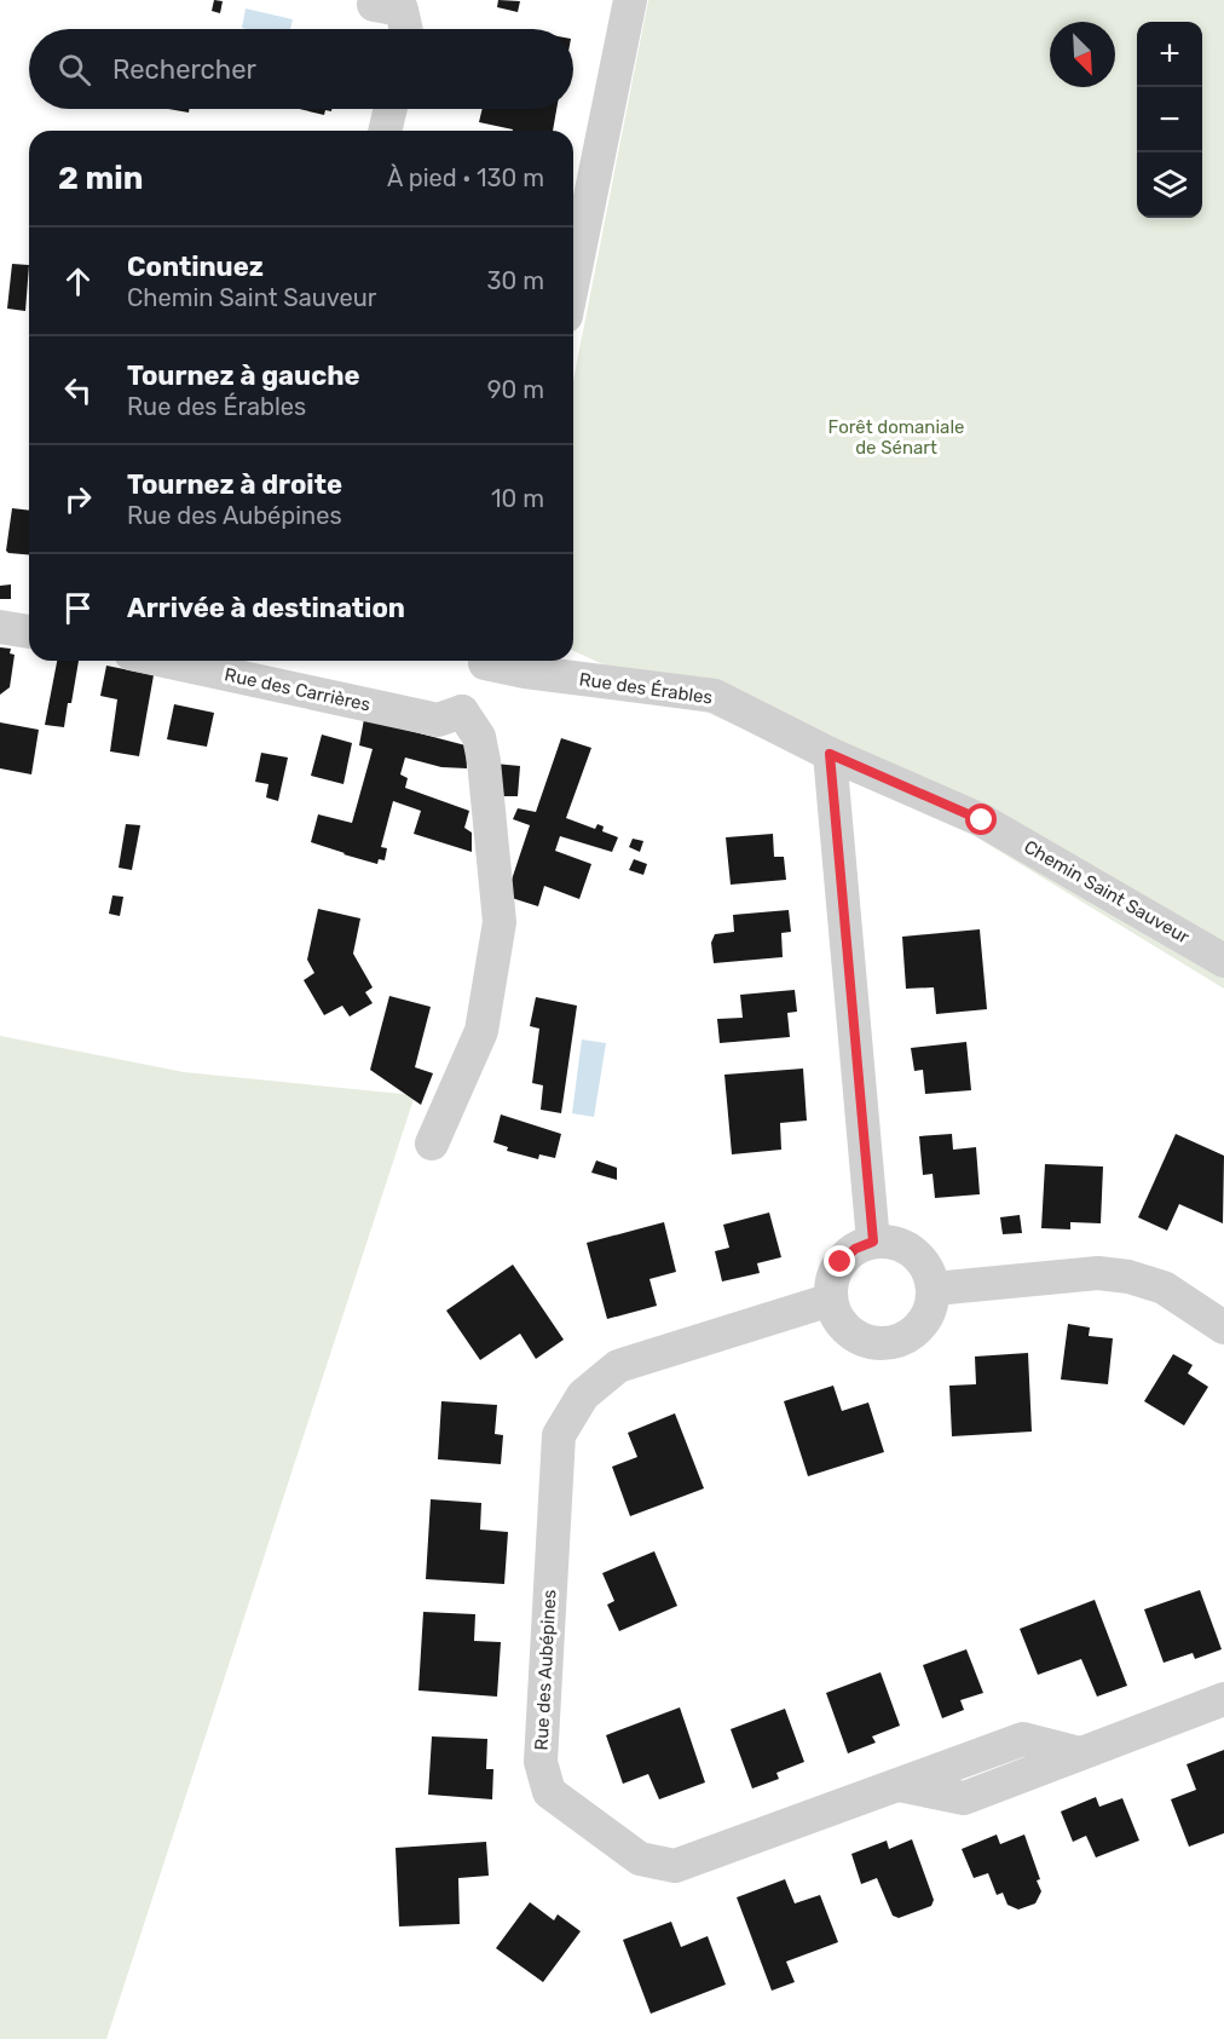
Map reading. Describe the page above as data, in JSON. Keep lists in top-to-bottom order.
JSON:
{
  "streets": {
    "street": [
      "Rue des Érables",
      "Rue des Carrières",
      "Chemin Saint Sauveur",
      "Rue des Aubépines"
    ]
  },
  "crossings": [
    ["Rue des Érables", "Chemin Saint Sauveur"]
  ],
  "parks": ["Forêt domaniale de Sénart"],
  "north": "bottom right",
  "page": {
    "map_buttons": ["+", "−"],
    "search": "Rechercher",
    "heading": ["2 min", "À pied · 130 m"],
    "list": [
      ["Continuez", "Chemin Saint Sauveur", "30 m"],
      ["Tournez à gauche", "Rue des Érables", "90 m"],
      ["Tournez à droite", "Rue des Aubépines", "10 m"],
      "Arrivée à destination"
    ]
  }
}
